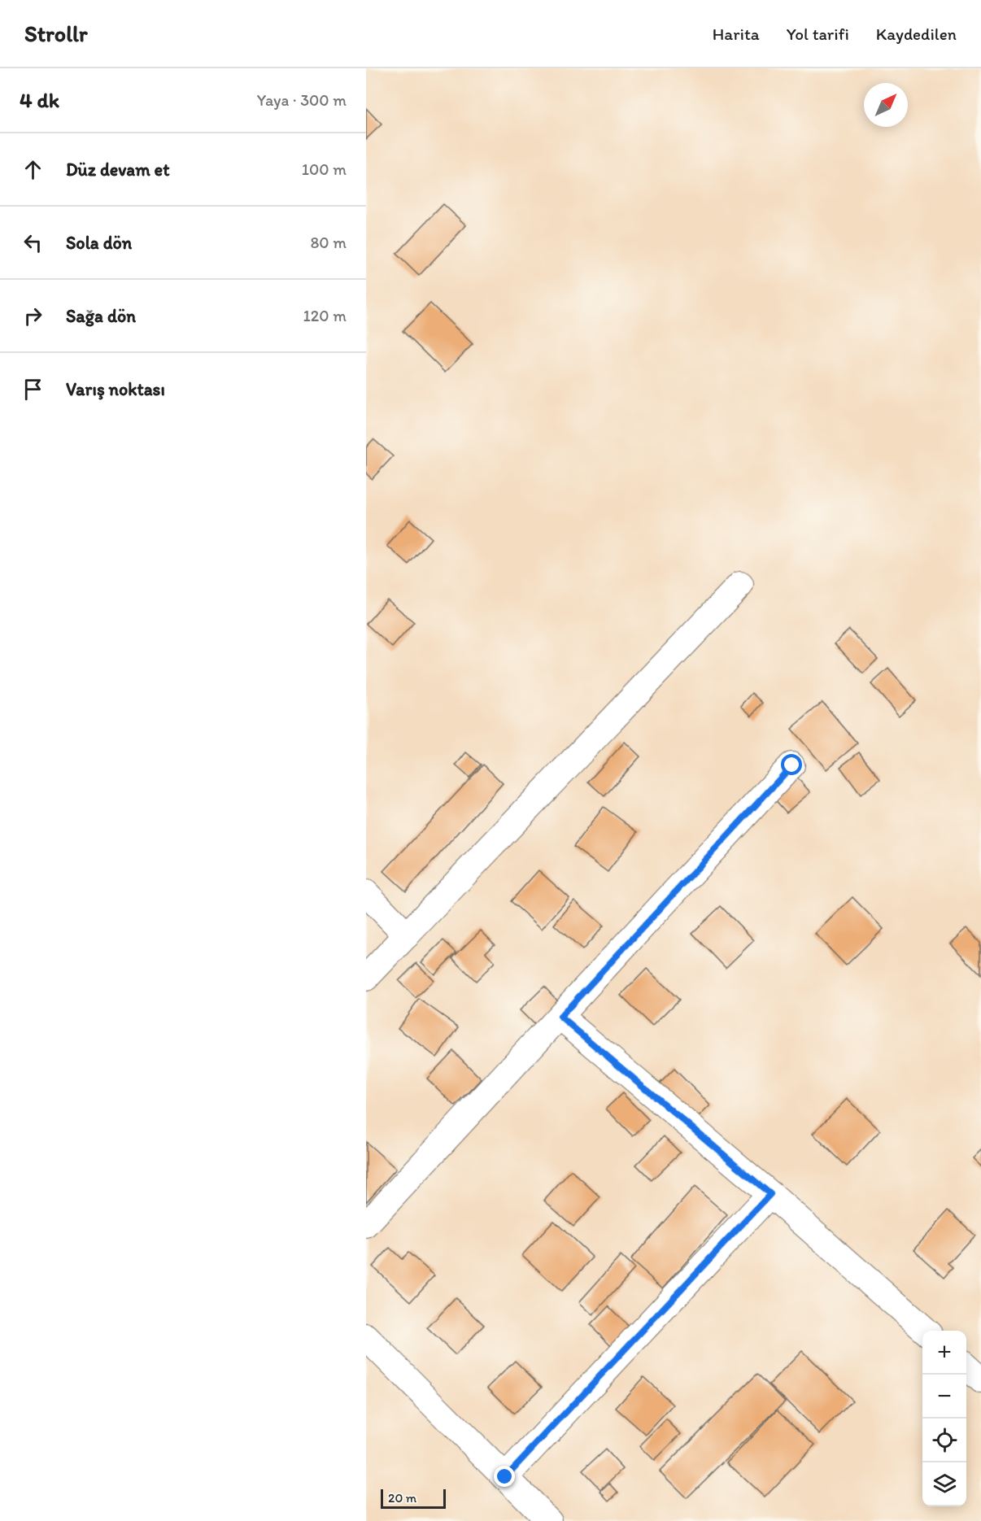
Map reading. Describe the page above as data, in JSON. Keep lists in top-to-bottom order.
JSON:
{
  "scale_bar": "20 m",
  "north": "top right",
  "page": {
    "header": "Strollr",
    "nav": ["Harita", "Yol tarifi", "Kaydedilen"],
    "heading": ["4 dk", "Yaya · 300 m"],
    "list": [
      ["Düz devam et", "100 m"],
      ["Sola dön", "80 m"],
      ["Sağa dön", "120 m"],
      "Varış noktası"
    ],
    "map_buttons": ["+", "−"],
    "scale": "20 m"
  }
}
